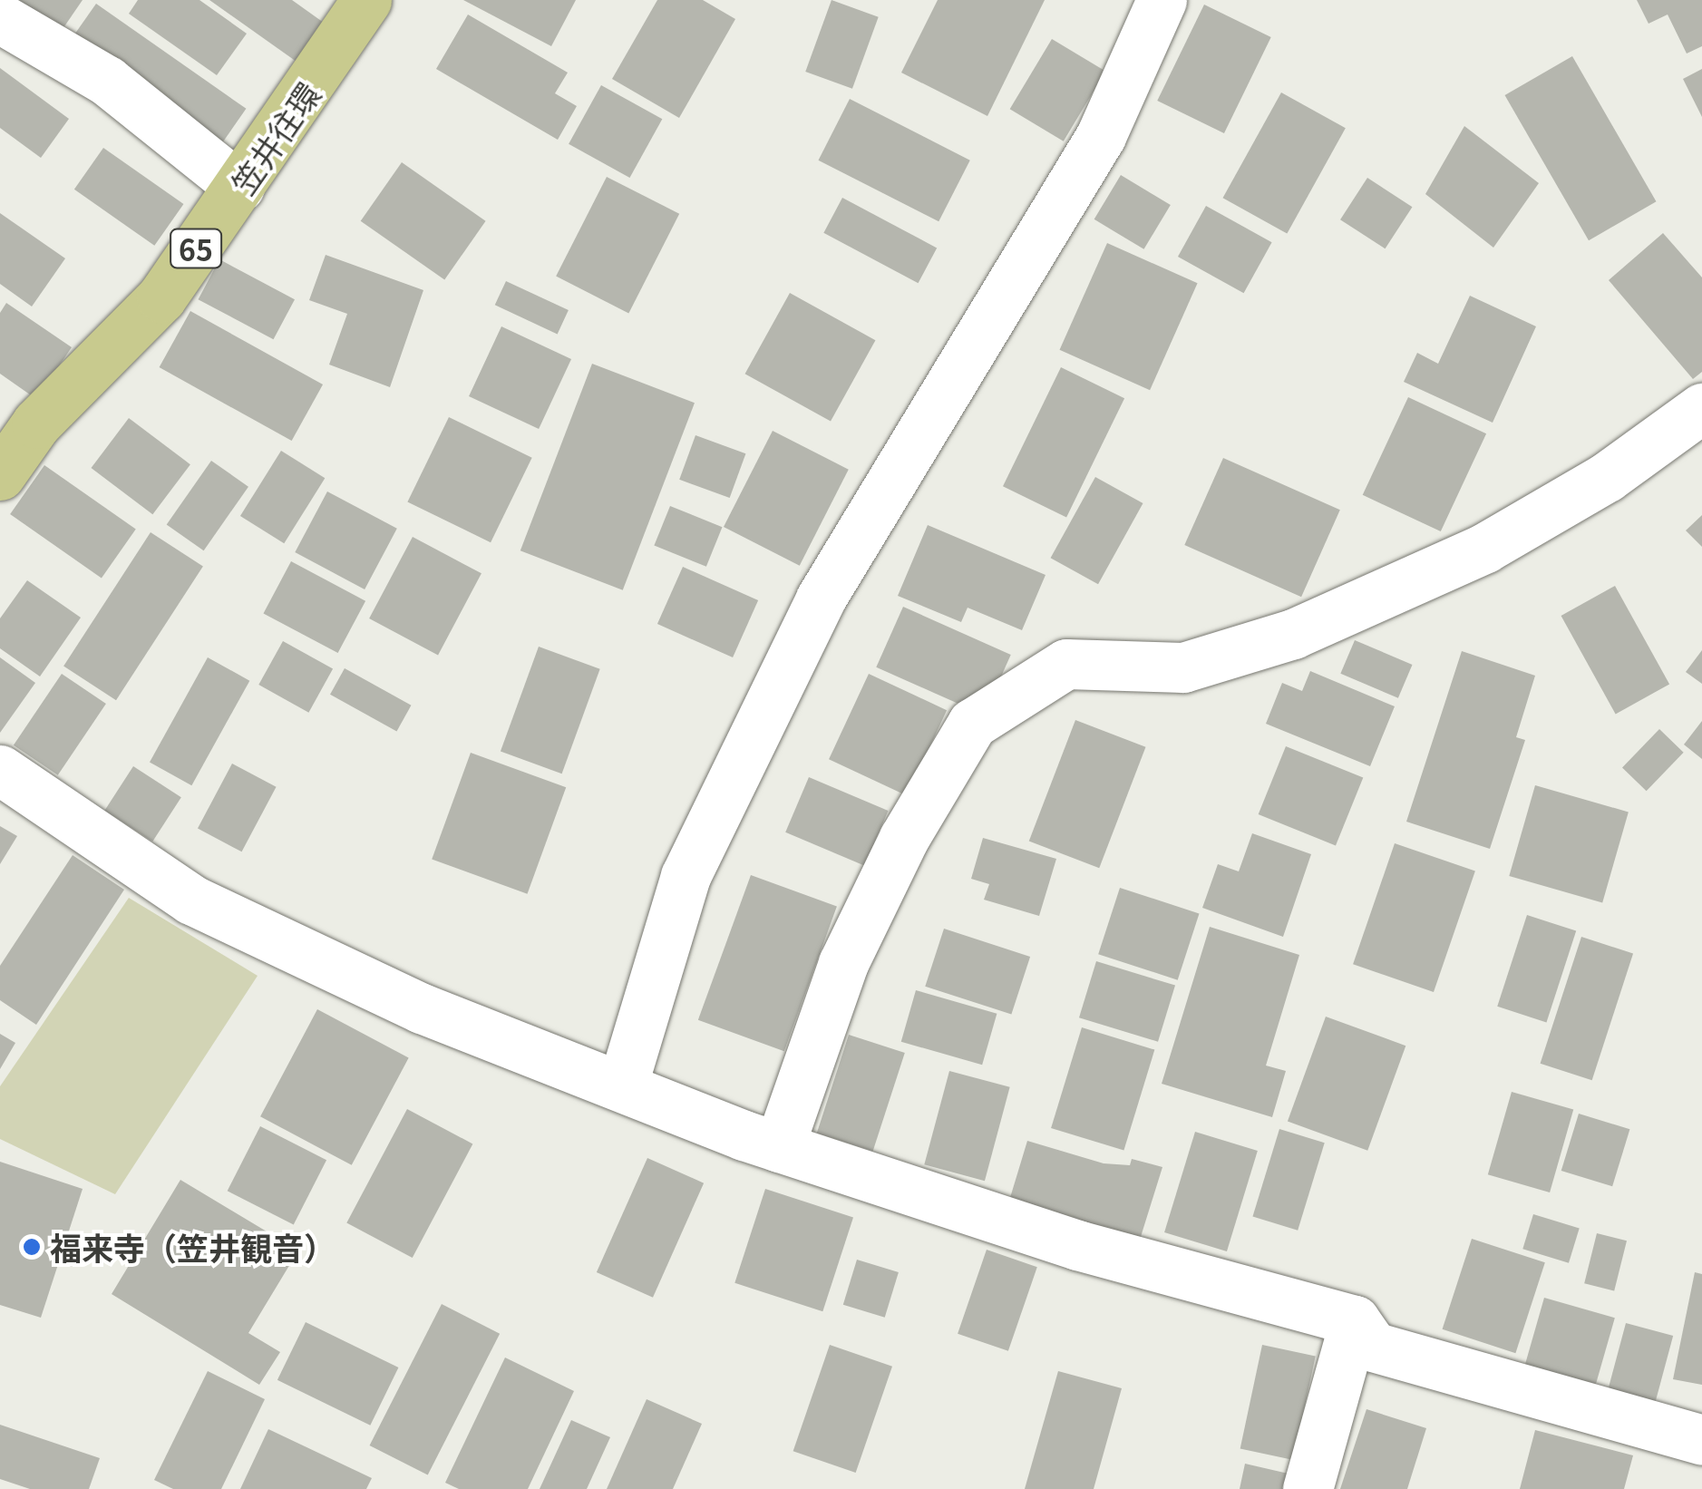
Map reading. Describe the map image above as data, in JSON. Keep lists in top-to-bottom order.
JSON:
{
  "streets": {
    "main road": ["笠井往環", "65"]
  },
  "places": ["福来寺（笠井観音）"]
}
